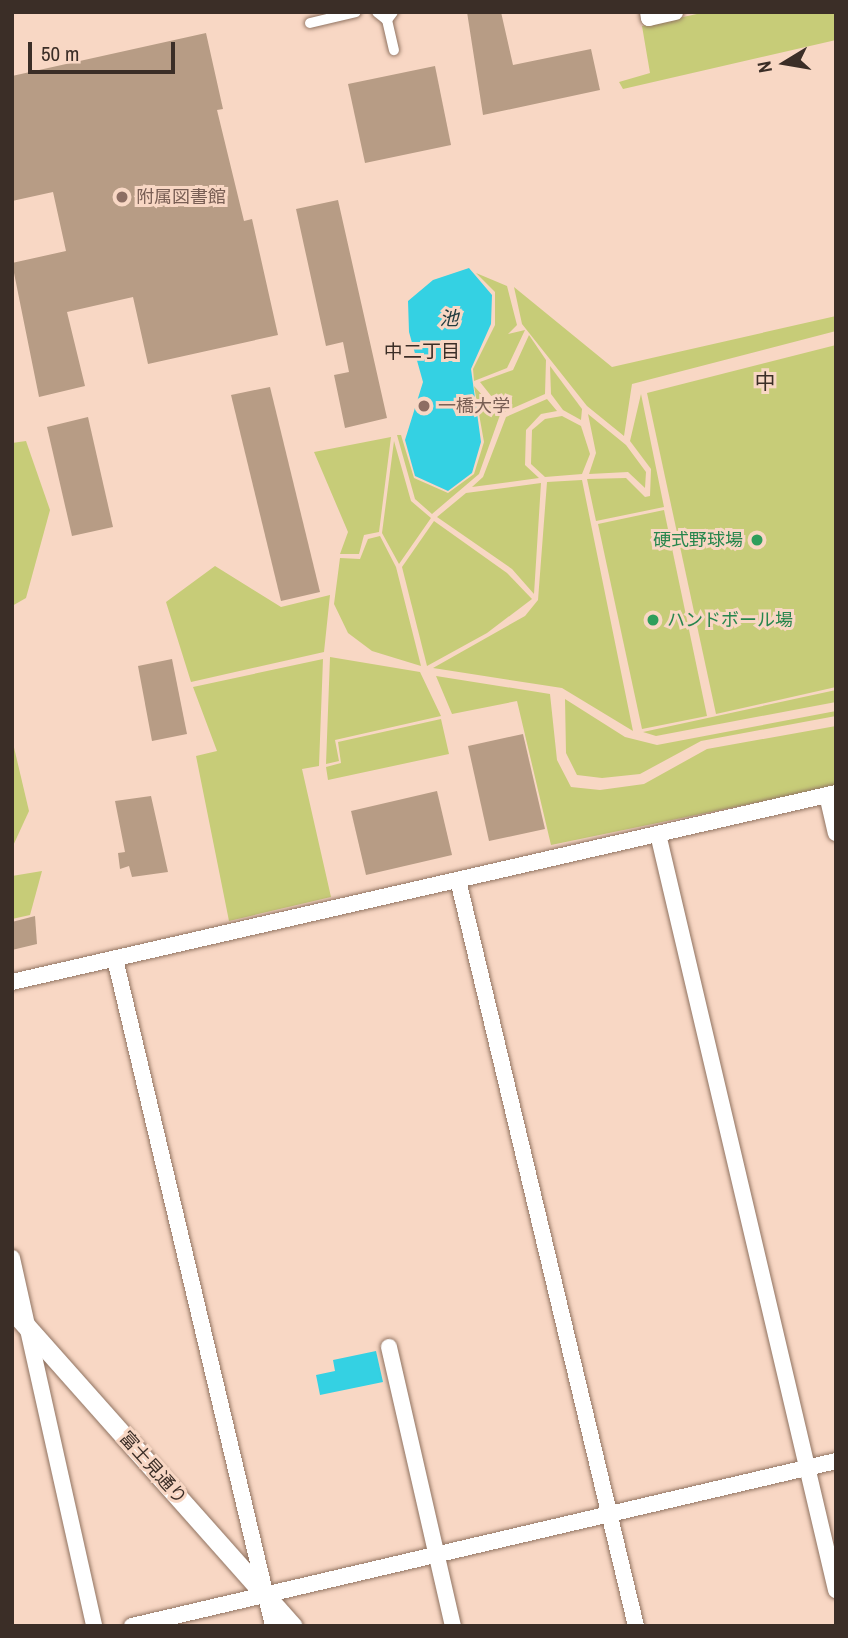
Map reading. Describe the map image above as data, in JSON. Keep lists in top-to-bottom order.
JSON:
{
  "streets": {
    "street": ["富士見通り"]
  },
  "districts": ["中二丁目", "中"],
  "water": ["池"],
  "places": [
    "附属図書館",
    "一橋大学",
    "硬式野球場",
    "ハンドボール場"
  ],
  "scale_bar": "50 m",
  "north": "left"
}
